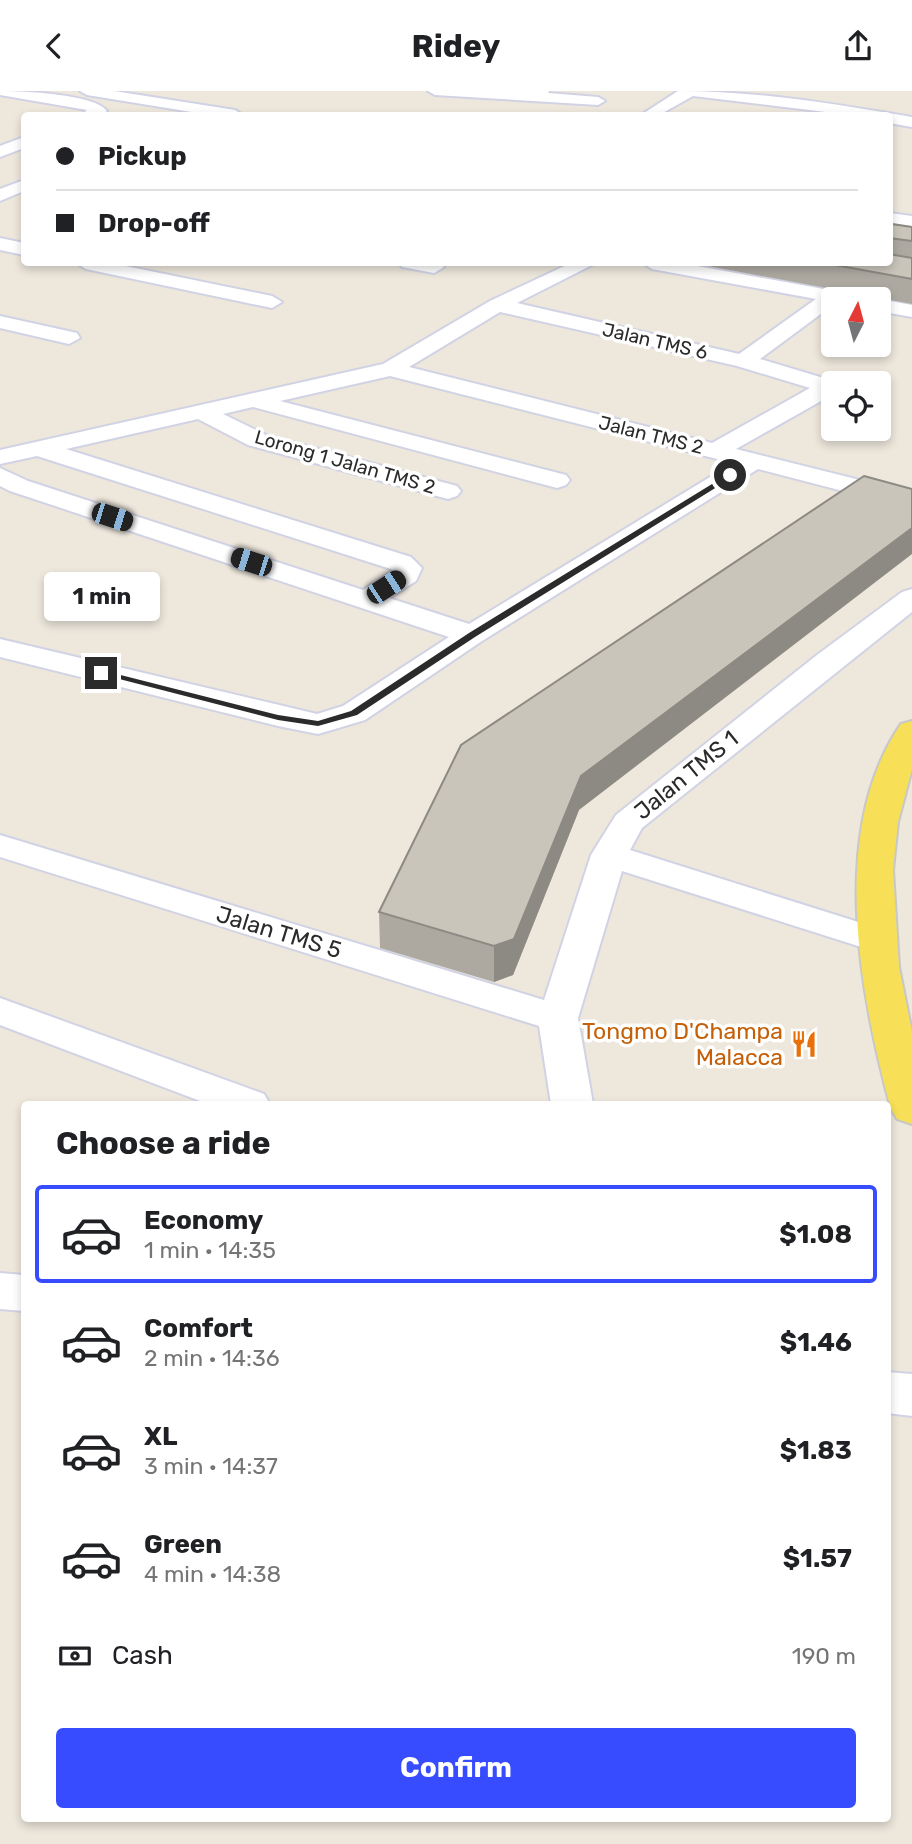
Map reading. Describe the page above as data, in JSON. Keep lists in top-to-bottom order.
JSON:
{
  "streets": {
    "street": [
      "Jalan TMS 6",
      "Jalan TMS 2",
      "Lorong 1 Jalan TMS 2",
      "Jalan TMS 1",
      "Jalan TMS 5"
    ]
  },
  "crossings": [
    ["Jalan TMS 6", "Jalan TMS 2"],
    ["Jalan TMS 1", "Jalan TMS 5"]
  ],
  "places": {
    "restaurant": ["Tongmo D'Champa Malacca"]
  },
  "north": "top",
  "page": {
    "header": "Ridey",
    "banner": ["Pickup", "Drop-off"],
    "bubble": "1 min",
    "heading": "Choose a ride",
    "list": [
      {
        "name": "Economy",
        "note": "1 min · 14:35",
        "value": "$1.08"
      },
      {
        "name": "Comfort",
        "note": "2 min · 14:36",
        "value": "$1.46"
      },
      {
        "name": "XL",
        "note": "3 min · 14:37",
        "value": "$1.83"
      },
      {
        "name": "Green",
        "note": "4 min · 14:38",
        "value": "$1.57"
      }
    ],
    "pay": ["Cash", "190 m"],
    "buttons": "Confirm"
  }
}
